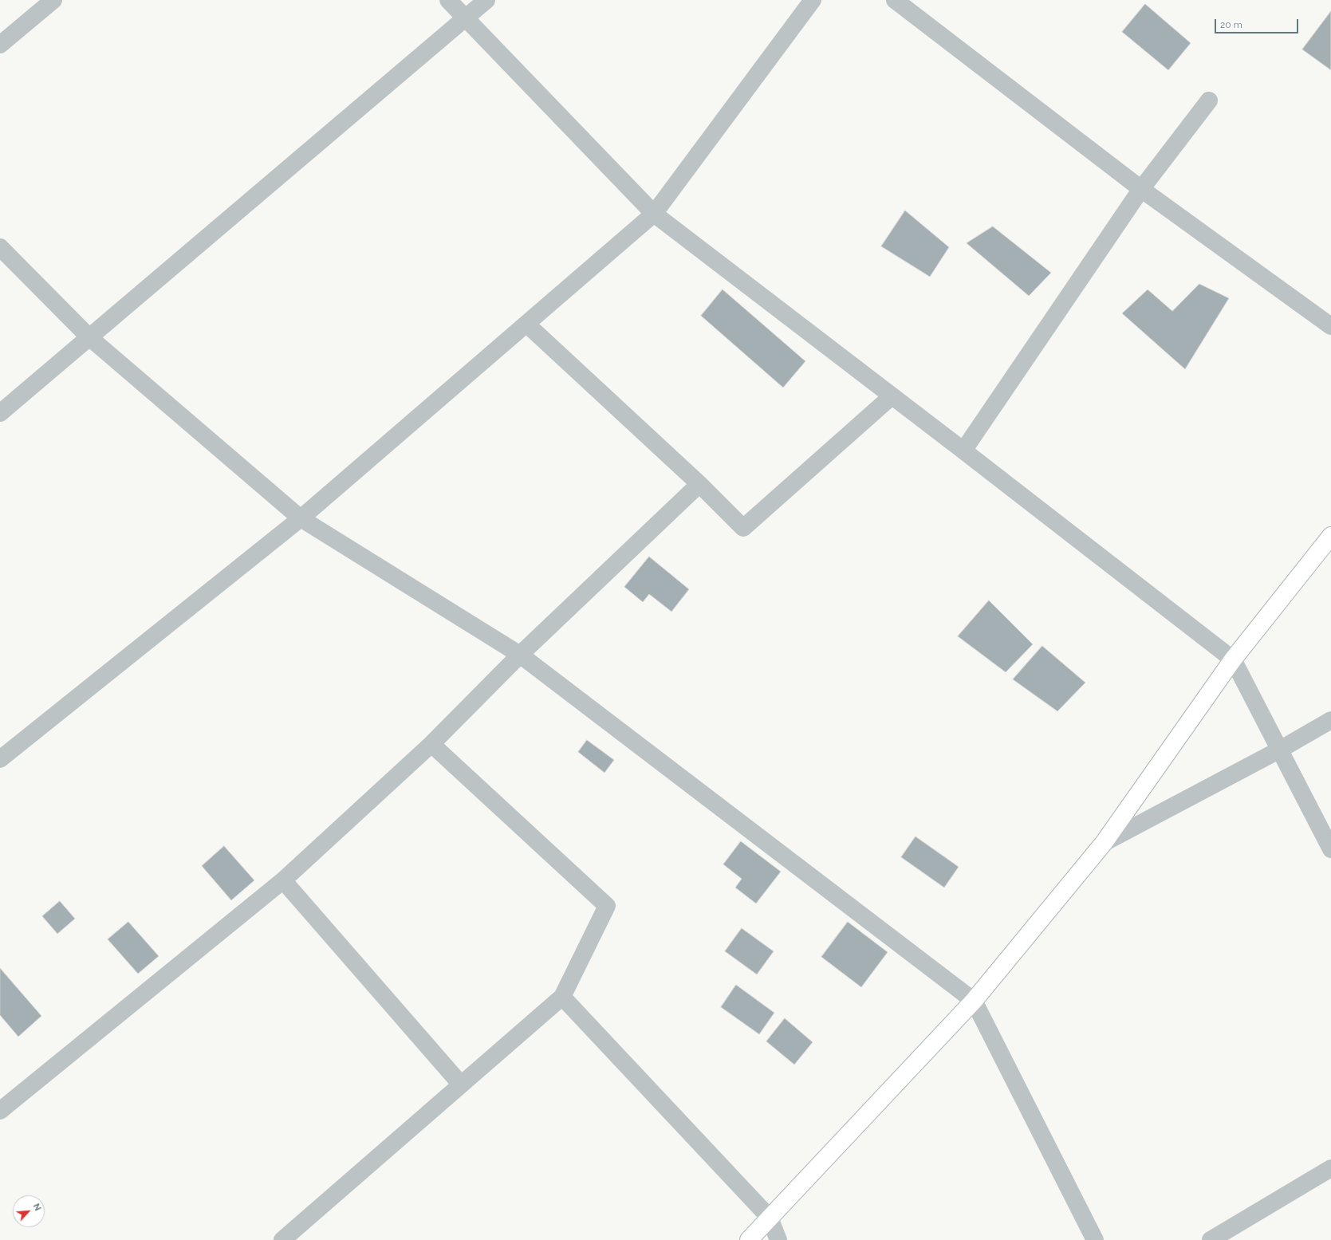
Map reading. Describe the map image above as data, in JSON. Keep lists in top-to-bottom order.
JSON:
{
  "scale_bar": "20 m",
  "north": "top right"
}
